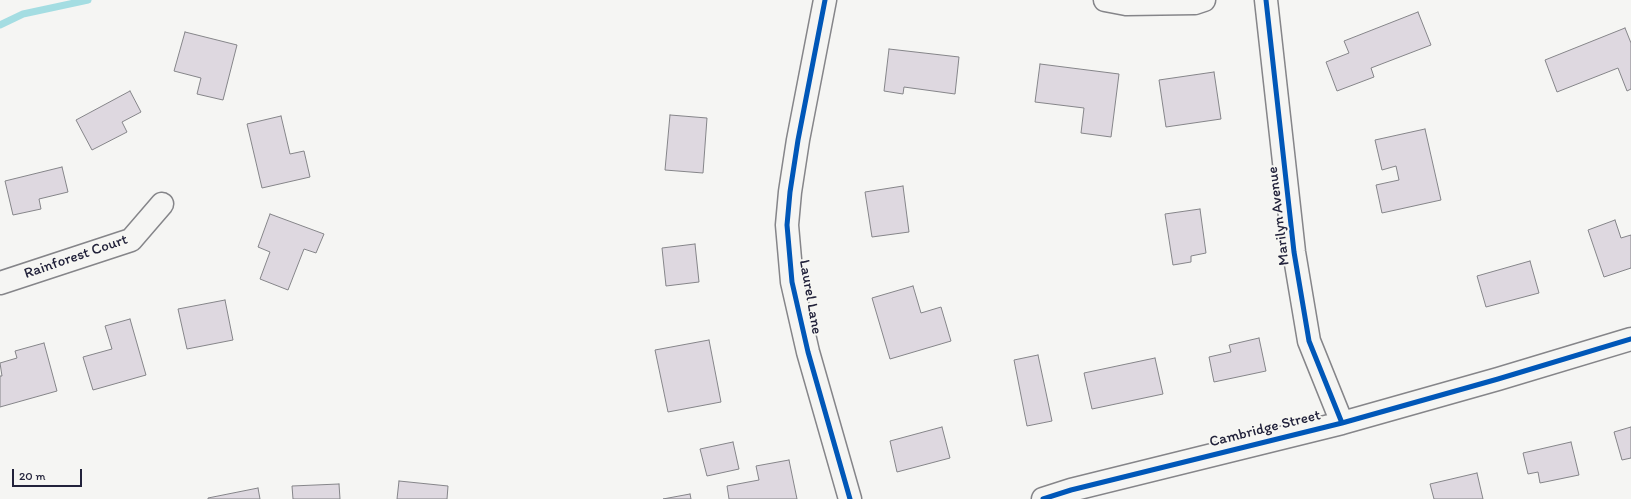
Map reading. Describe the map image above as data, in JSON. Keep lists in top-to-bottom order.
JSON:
{
  "streets": {
    "street": [
      "Marilyn Avenue",
      "Rainforest Court",
      "Laurel Lane",
      "Cambridge Street"
    ]
  },
  "crossings": [
    ["Marilyn Avenue", "Cambridge Street"]
  ],
  "scale_bar": "20 m"
}
